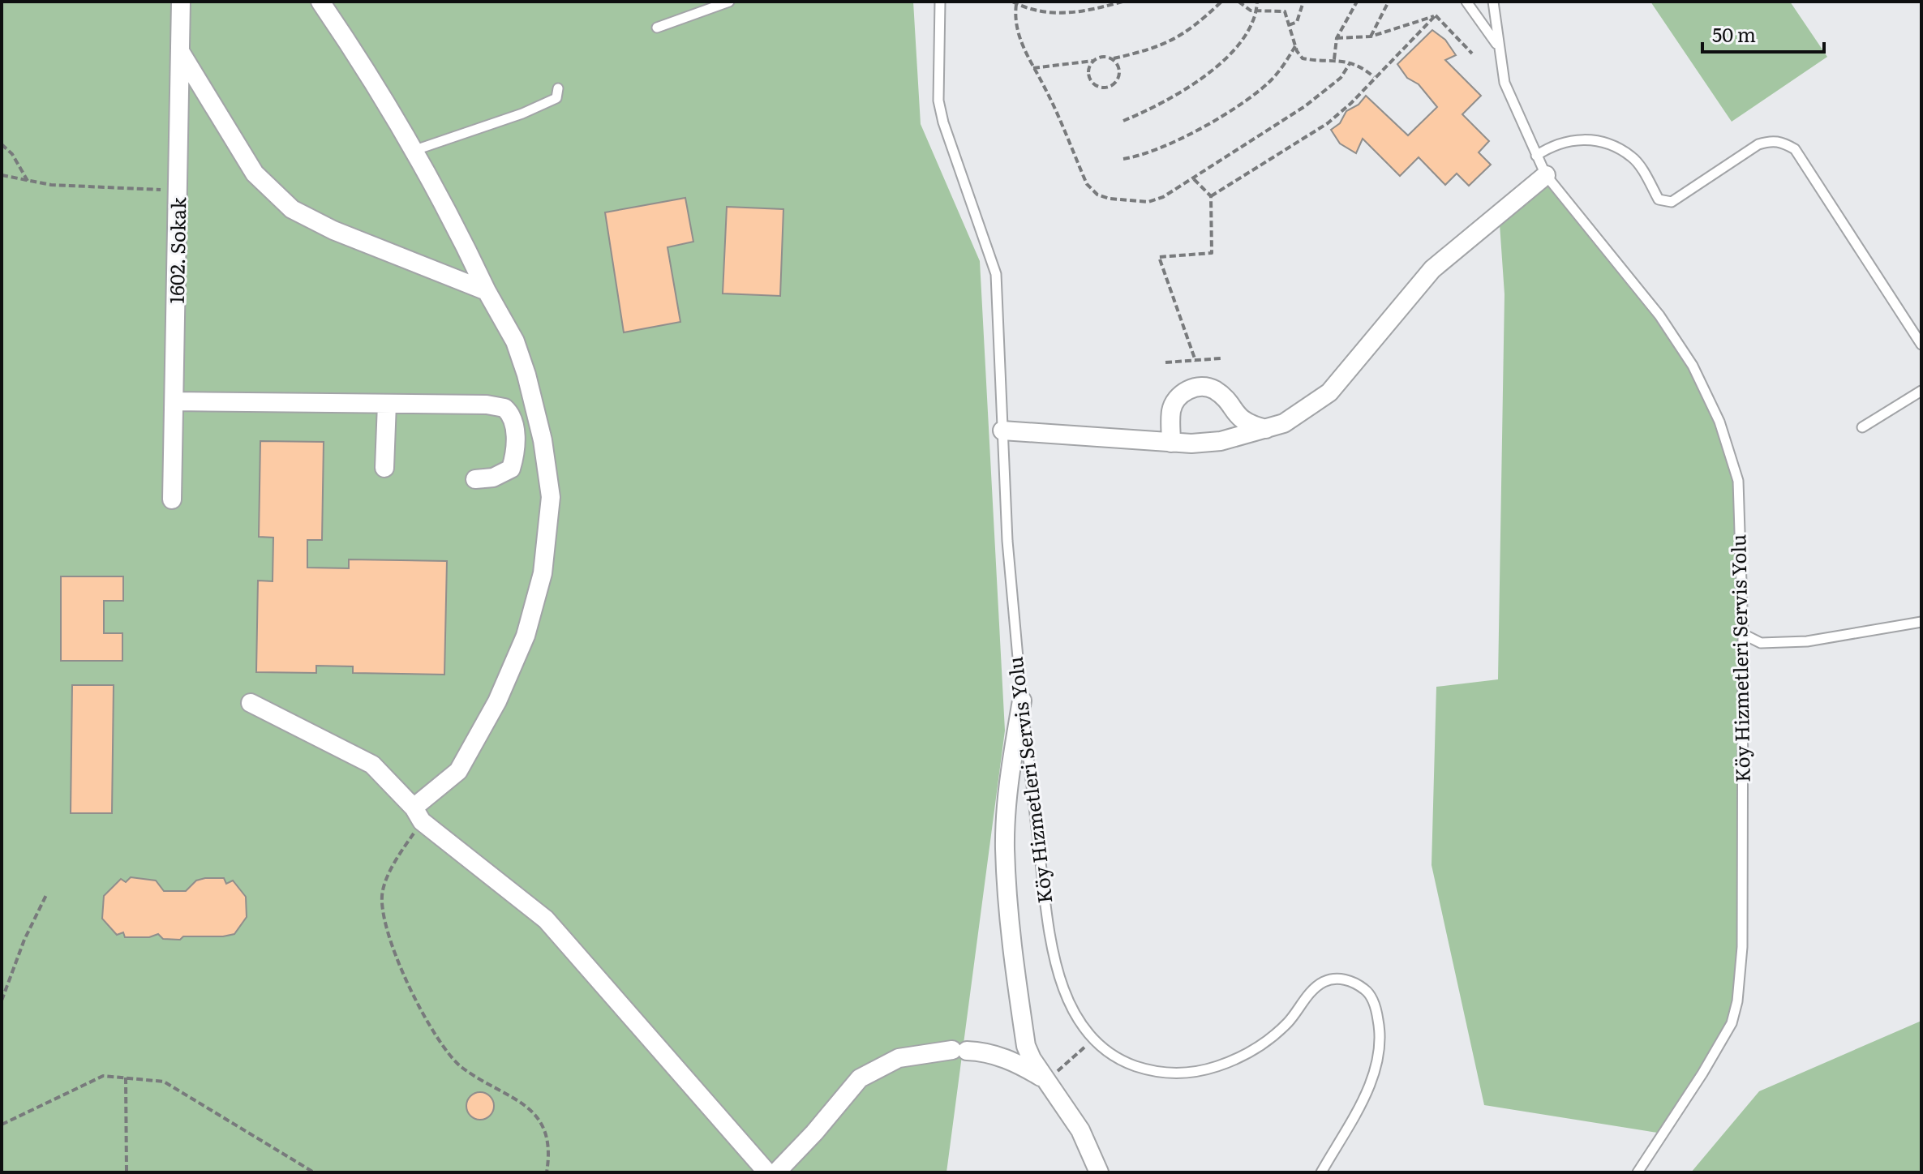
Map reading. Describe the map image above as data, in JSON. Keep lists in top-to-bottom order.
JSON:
{
  "streets": {
    "street": ["1602. Sokak"],
    "lane": ["Köy Hizmetleri Servis Yolu"]
  },
  "scale_bar": "50 m"
}
